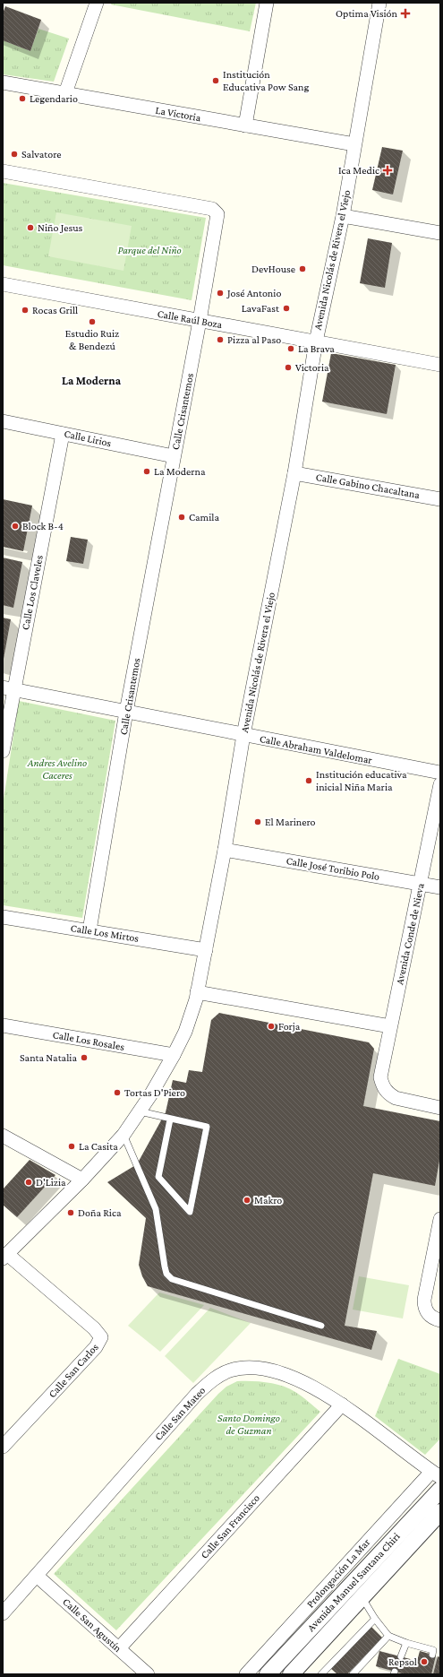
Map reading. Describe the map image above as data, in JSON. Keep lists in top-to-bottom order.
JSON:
{
  "streets": {
    "street": [
      "La Victoria",
      "Avenida Nicolás de Rivera el Viejo",
      "Calle Raúl Boza",
      "Calle Crisantemos",
      "Calle Lirios",
      "Calle Gabino Chacaltana",
      "Calle Los Claveles",
      "Calle Abraham Valdelomar",
      "Calle José Toribio Polo",
      "Calle Los Mirtos",
      "Avenida Conde de Nieva",
      "Calle Los Rosales",
      "Calle San Carlos",
      "Calle San Mateo",
      "Calle San Francisco",
      "Prolongación La Mar",
      "Avenida Manuel Santana Chiri",
      "Calle San Agustín"
    ]
  },
  "crossings": [
    ["La Victoria", "Avenida Nicolás de Rivera el Viejo"],
    ["Avenida Nicolás de Rivera el Viejo", "Calle Raúl Boza"],
    ["Avenida Nicolás de Rivera el Viejo", "Calle Gabino Chacaltana"],
    ["Avenida Nicolás de Rivera el Viejo", "Calle Abraham Valdelomar"],
    ["Avenida Nicolás de Rivera el Viejo", "Calle José Toribio Polo"],
    ["Avenida Nicolás de Rivera el Viejo", "Calle Los Mirtos"],
    ["Avenida Nicolás de Rivera el Viejo", "Calle Los Rosales"],
    ["Avenida Nicolás de Rivera el Viejo", "Calle San Carlos"],
    ["Calle Raúl Boza", "Calle Crisantemos"],
    ["Calle Crisantemos", "Calle Lirios"],
    ["Calle Crisantemos", "Calle Abraham Valdelomar"],
    ["Calle Crisantemos", "Calle Los Mirtos"],
    ["Calle Lirios", "Calle Los Claveles"],
    ["Calle Los Claveles", "Calle Abraham Valdelomar"],
    ["Calle José Toribio Polo", "Avenida Conde de Nieva"],
    ["Calle San Mateo", "Calle San Francisco"],
    ["Calle San Mateo", "Prolongación La Mar"],
    ["Calle San Mateo", "Calle San Agustín"],
    ["Calle San Francisco", "Calle San Agustín"]
  ],
  "districts": ["La Moderna"],
  "parks": ["Parque del Niño", "Andres Avelino Caceres", "Santo Domingo de Guzman"],
  "places": {
    "health": ["Optima Visión", "Ica Medic"],
    "other": [
      "Institución Educativa Pow Sang",
      "Legendario",
      "Salvatore",
      "Niño Jesus",
      "DevHouse",
      "José Antonio",
      "LavaFast",
      "Rocas Grill",
      "Estudio Ruiz & Bendezú",
      "Pizza al Paso",
      "La Brava",
      "Victoria",
      "La Moderna",
      "Camila",
      "Block B-4",
      "Institución educativa inicial Niña Maria",
      "El Marinero",
      "Forja",
      "Santa Natalia",
      "Tortas D'Piero",
      "La Casita",
      "D'Lizia",
      "Makro",
      "Doña Rica",
      "Repsol"
    ]
  }
}
